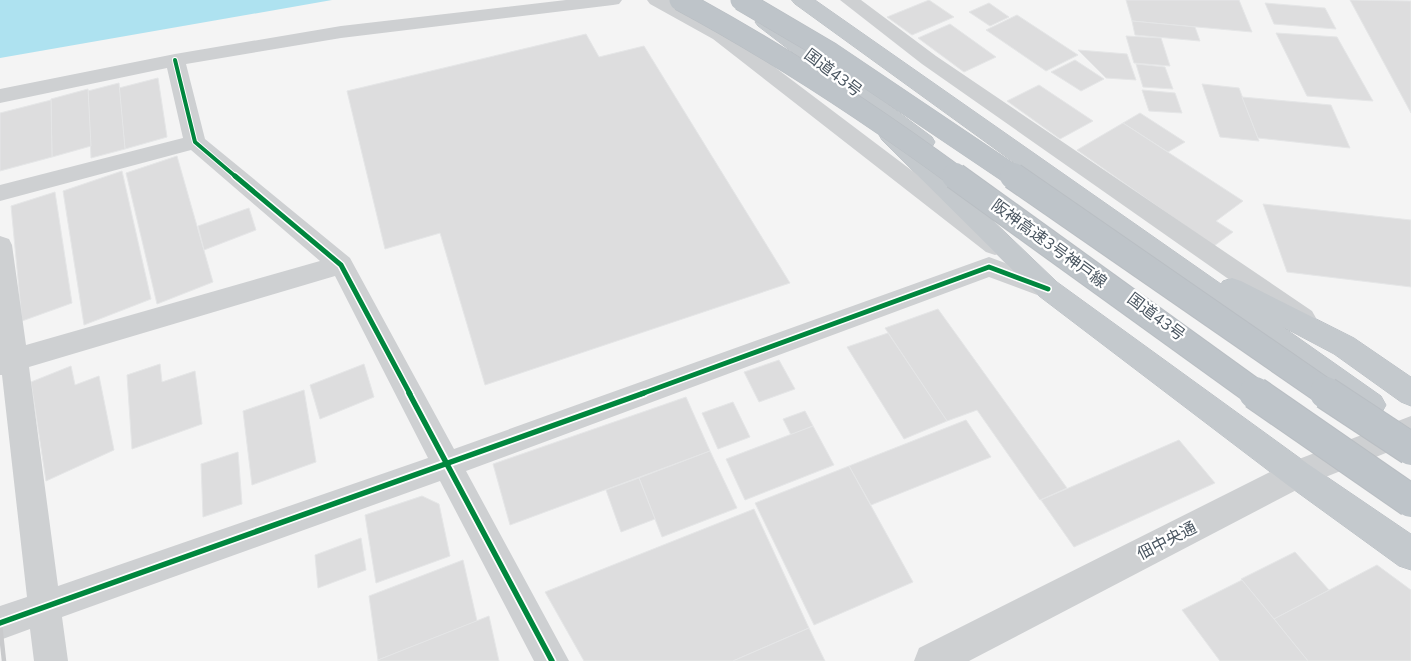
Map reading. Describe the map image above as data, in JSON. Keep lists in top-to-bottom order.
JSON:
{
  "streets": {
    "highway": ["国道43号", "阪神高速3号神戸線"],
    "street": ["佃中央通"]
  },
  "crossings": [
    ["国道43号", "阪神高速3号神戸線"],
    ["国道43号", "佃中央通"]
  ]
}
